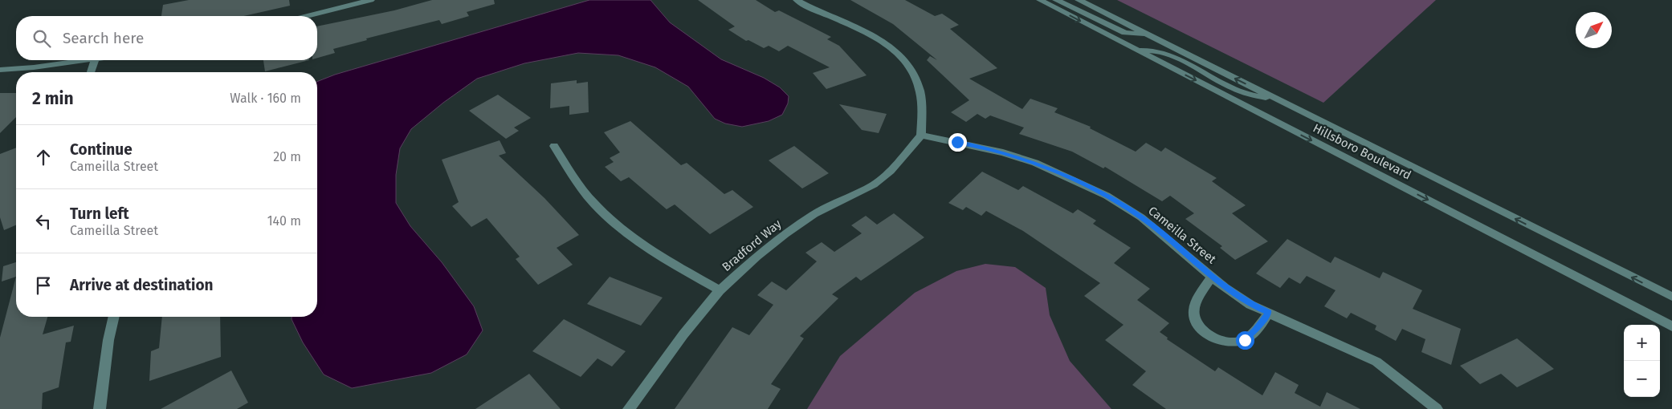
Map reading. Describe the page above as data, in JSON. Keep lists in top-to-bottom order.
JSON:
{
  "streets": {
    "street": ["Hillsboro Boulevard", "Cameilla Street", "Bradford Way"]
  },
  "crossings": [
    ["Cameilla Street", "Bradford Way"]
  ],
  "north": "top right",
  "page": {
    "search": "Search here",
    "heading": ["2 min", "Walk · 160 m"],
    "list": [
      ["Continue", "Cameilla Street", "20 m"],
      ["Turn left", "Cameilla Street", "140 m"],
      "Arrive at destination"
    ],
    "map_buttons": ["+", "−"]
  }
}
